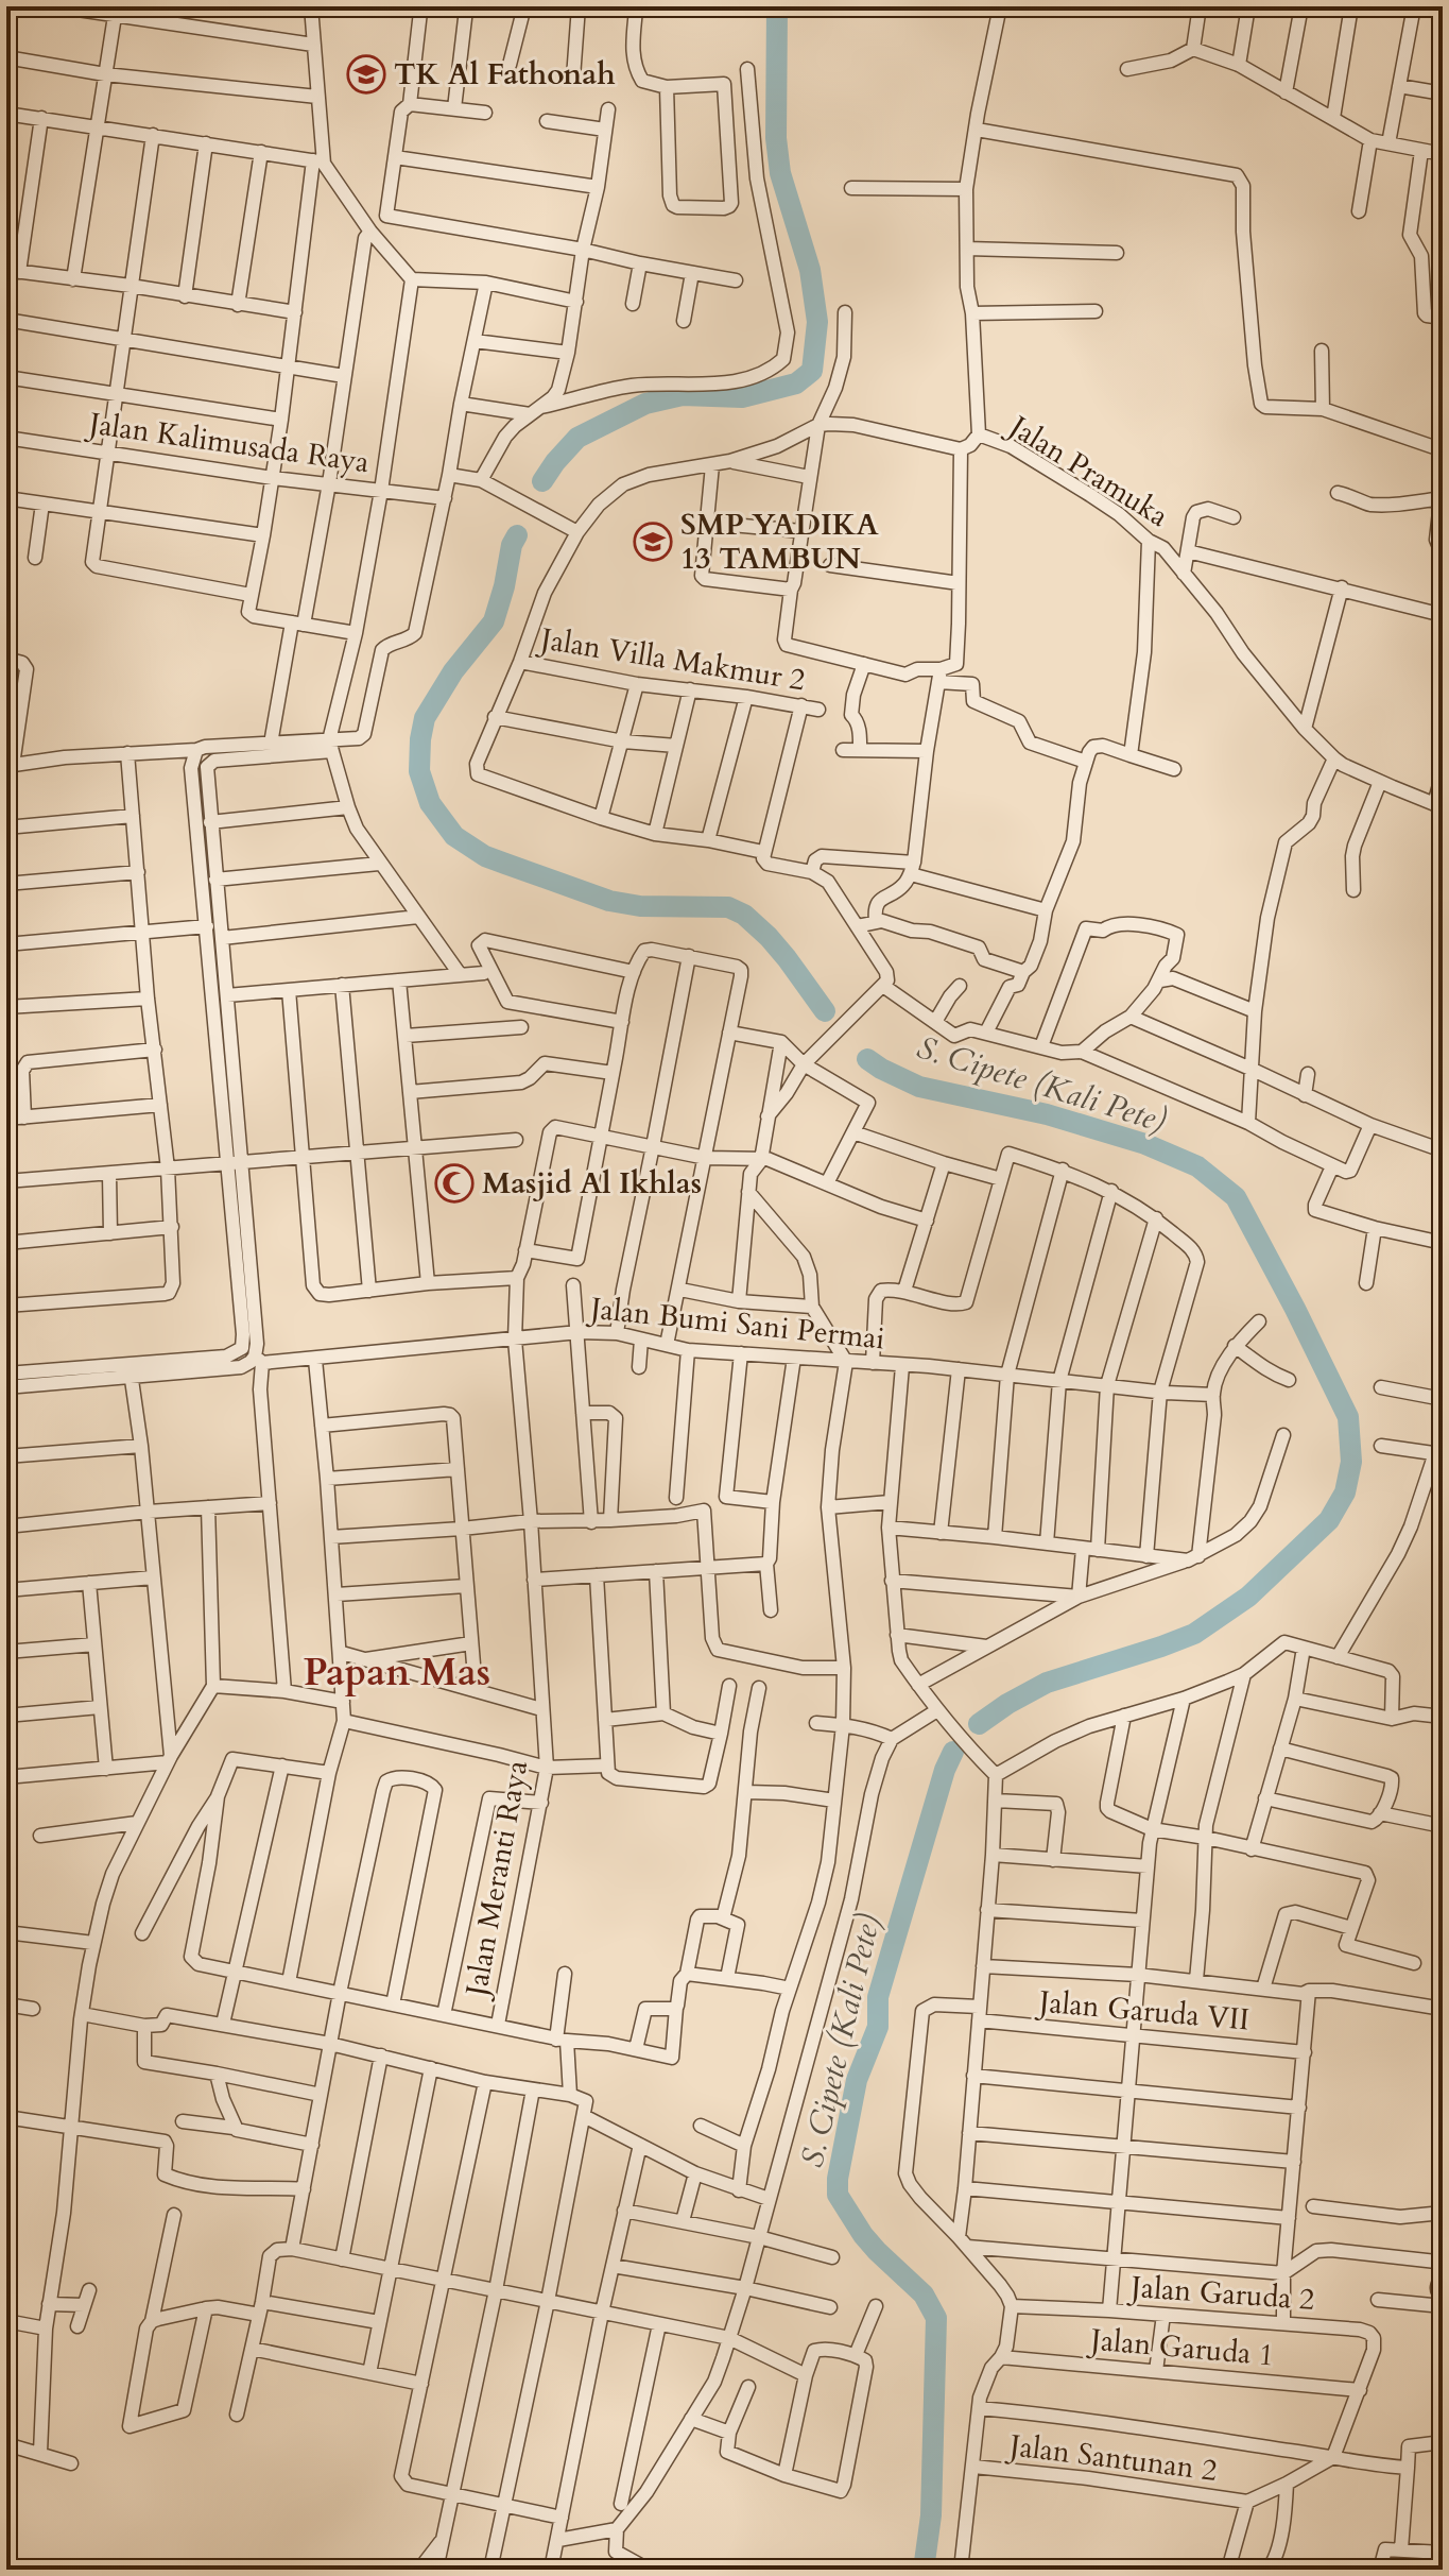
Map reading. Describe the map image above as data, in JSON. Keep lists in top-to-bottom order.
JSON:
{
  "streets": {
    "street": [
      "Jalan Kalimusada Raya",
      "Jalan Pramuka",
      "Jalan Villa Makmur 2",
      "Jalan Bumi Sani Permai",
      "Jalan Meranti Raya",
      "Jalan Garuda VII",
      "Jalan Garuda 2",
      "Jalan Garuda 1",
      "Jalan Santunan 2"
    ]
  },
  "crossings": [
    ["Jalan Bumi Sani Permai", "Jalan Meranti Raya"],
    ["Jalan Garuda 2", "Jalan Garuda 1"]
  ],
  "districts": ["Papan Mas"],
  "water": ["S. Cipete (Kali Pete)"],
  "places": {
    "school or university": ["TK Al Fathonah", "SMP YADIKA 13 TAMBUN"],
    "mosque": ["Masjid Al Ikhlas"]
  }
}
